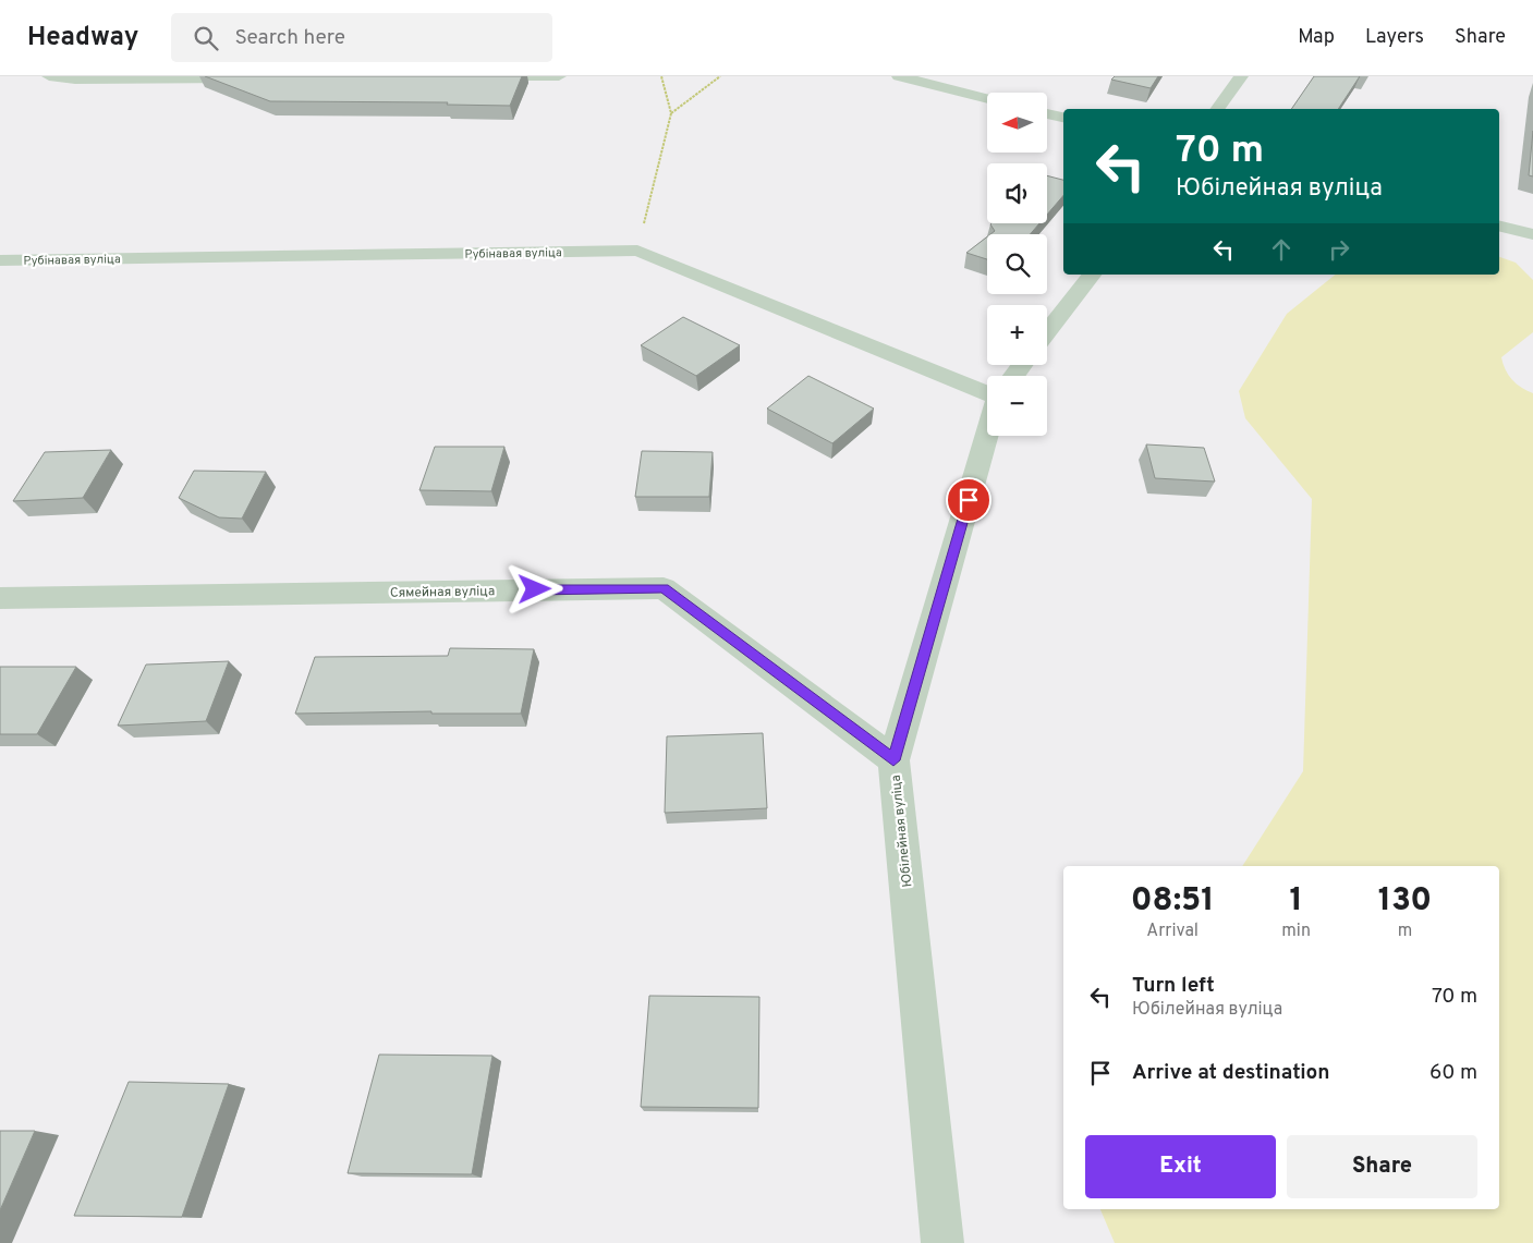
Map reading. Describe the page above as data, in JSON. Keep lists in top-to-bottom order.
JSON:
{
  "streets": {
    "street": ["Рубінавая вуліца", "Сямейная вуліца", "Юбілейная вуліца"]
  },
  "crossings": [
    ["Сямейная вуліца", "Юбілейная вуліца"]
  ],
  "north": "left",
  "page": {
    "header": "Headway",
    "search": "Search here",
    "nav": ["Map", "Layers", "Share"],
    "map_buttons": ["+", "−"],
    "turn": ["70 m", "Юбілейная вуліца"],
    "eta": [
      "08:51",
      "Arrival",
      "1",
      "min",
      "130",
      "m"
    ],
    "list": [
      {
        "name": "Turn left",
        "note": "Юбілейная вуліца",
        "value": "70 m"
      },
      {
        "name": "Arrive at destination",
        "value": "60 m"
      }
    ],
    "buttons": ["Exit", "Share"]
  }
}
